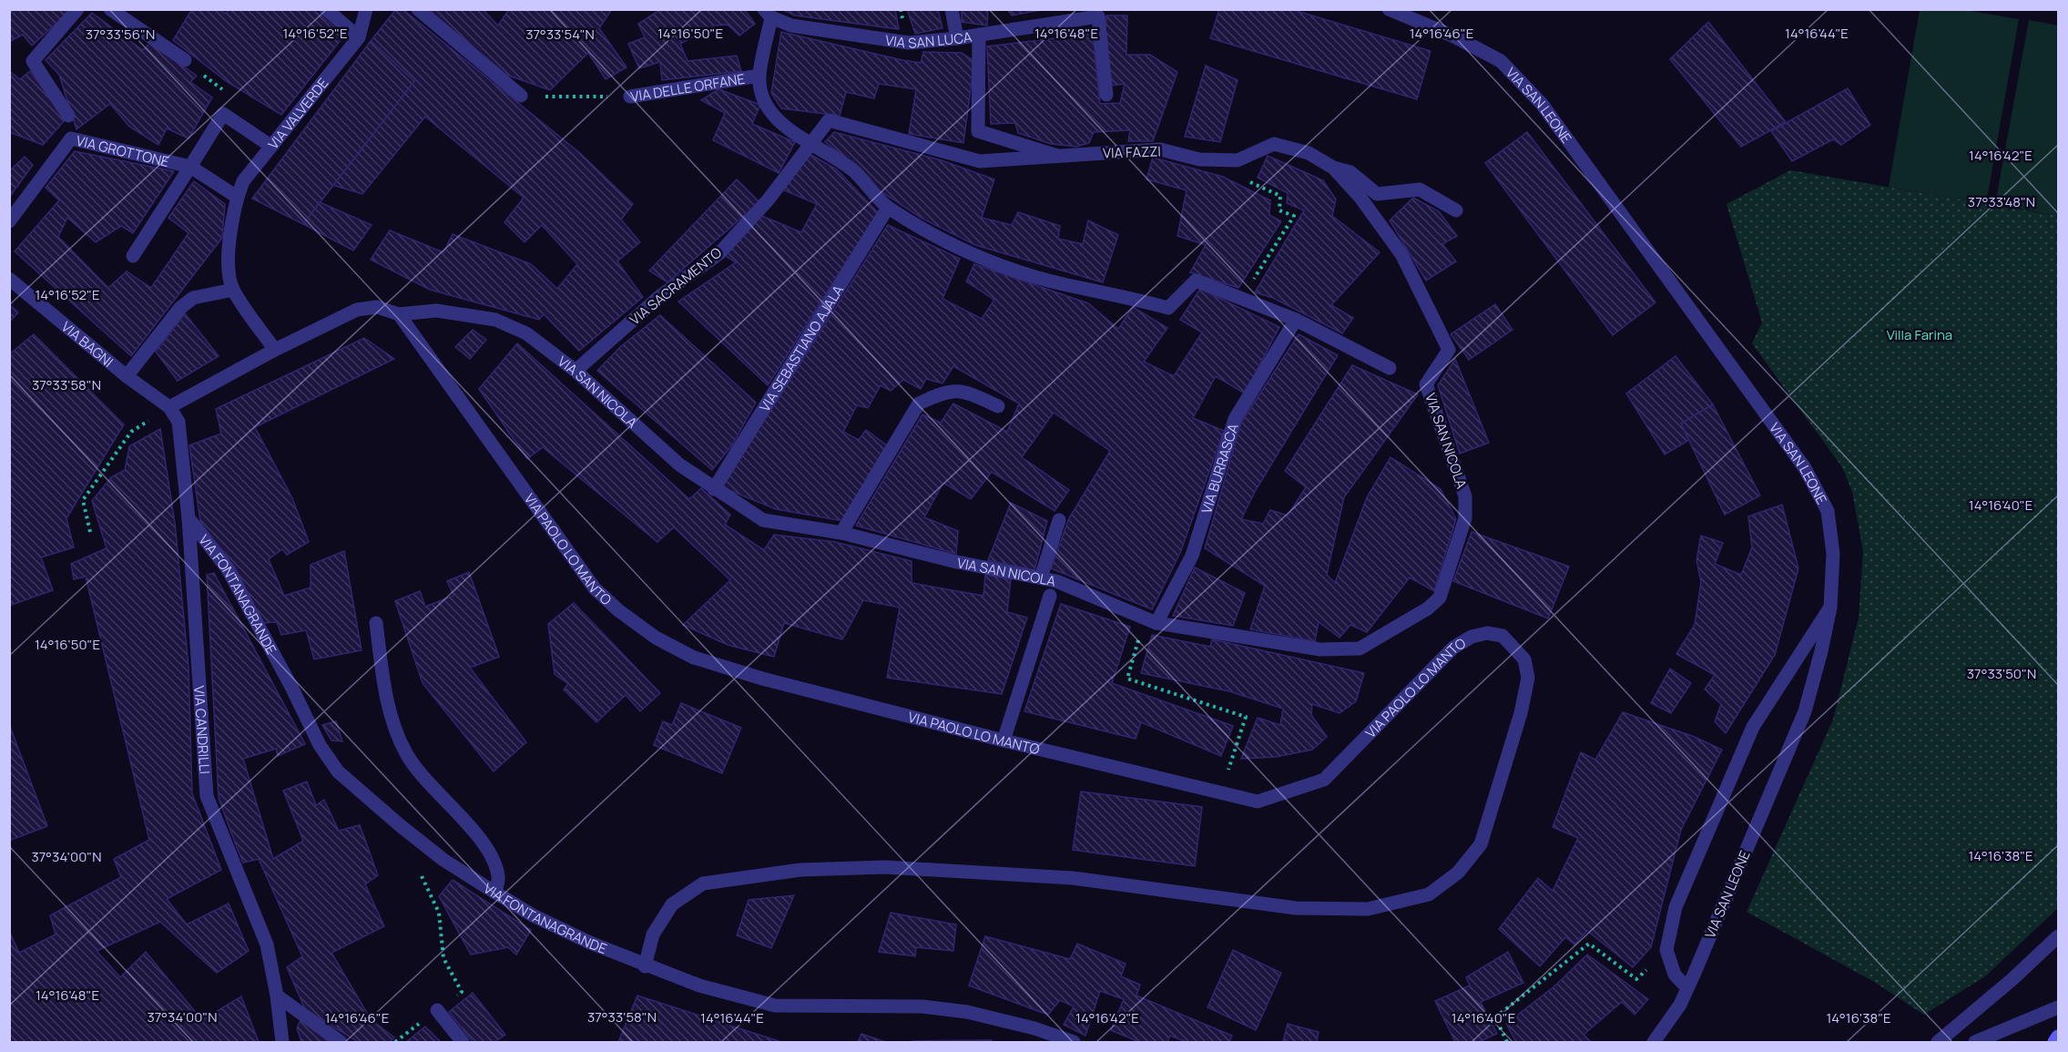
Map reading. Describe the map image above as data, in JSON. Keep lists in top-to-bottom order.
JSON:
{
  "streets": {
    "street": [
      "VIA SAN LUCA",
      "VIA DELLE ORFANE",
      "VIA SAN LEONE",
      "VIA VALVERDE",
      "VIA GROTTONE",
      "VIA FAZZI",
      "VIA SACRAMENTO",
      "VIA BAGNI",
      "VIA SEBASTIANO AJALA",
      "VIA SAN NICOLA",
      "VIA BURRASCA",
      "VIA PAOLO LO MANTO",
      "VIA FONTANAGRANDE",
      "VIA CANDRILLI"
    ]
  },
  "crossings": [
    ["VIA VALVERDE", "VIA GROTTONE"],
    ["VIA FAZZI", "VIA SACRAMENTO"],
    ["VIA FAZZI", "VIA SAN NICOLA"],
    ["VIA SACRAMENTO", "VIA SAN NICOLA"],
    ["VIA BAGNI", "VIA CANDRILLI"],
    ["VIA SEBASTIANO AJALA", "VIA SAN NICOLA"],
    ["VIA SAN NICOLA", "VIA BURRASCA"],
    ["VIA SAN NICOLA", "VIA PAOLO LO MANTO"],
    ["VIA PAOLO LO MANTO", "VIA FONTANAGRANDE"],
    ["VIA FONTANAGRANDE", "VIA CANDRILLI"]
  ],
  "parks": ["Villa Farina"],
  "coordinates": [
    "14°16'52\"E",
    "14°16'50\"E",
    "14°16'48\"E",
    "14°16'46\"E",
    "14°16'44\"E",
    "37°33'56\"N",
    "37°33'54\"N",
    "14°16'42\"E",
    "37°33'48\"N",
    "37°33'58\"N",
    "14°16'40\"E",
    "37°33'50\"N",
    "14°16'38\"E",
    "37°34'00\"N"
  ]
}
